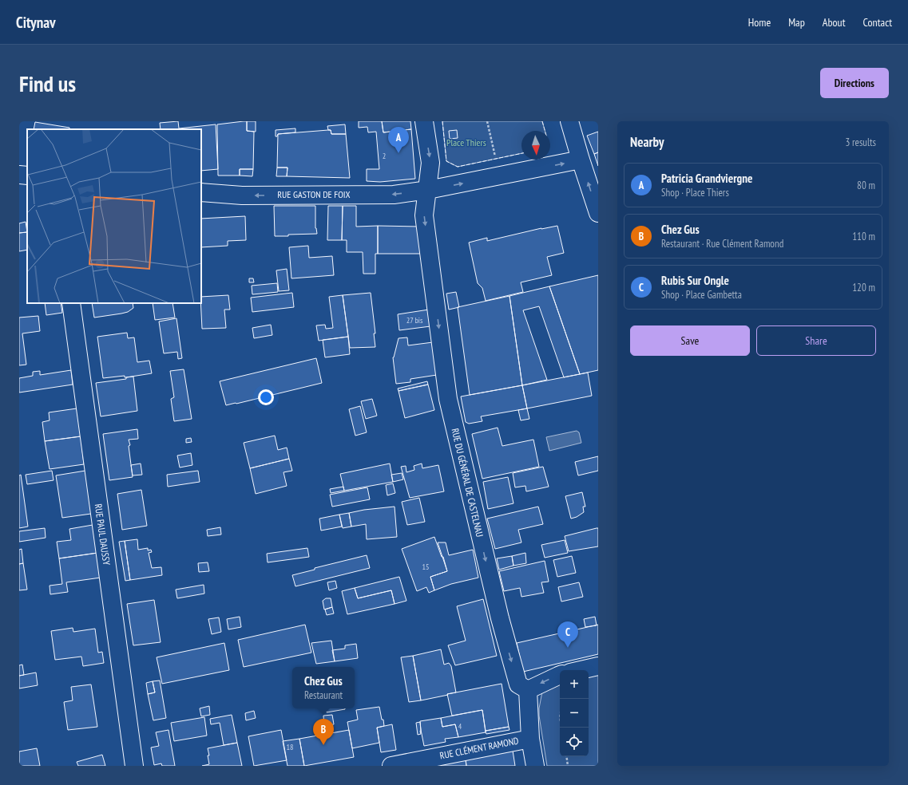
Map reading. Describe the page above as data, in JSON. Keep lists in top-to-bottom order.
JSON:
{
  "streets": {
    "street": [
      "RUE GASTON DE FOIX",
      "RUE DU GÉNÉRAL DE CASTELNAU",
      "RUE PAUL DAUSSY",
      "RUE CLÉMENT RAMOND"
    ]
  },
  "crossings": [
    ["RUE GASTON DE FOIX", "RUE DU GÉNÉRAL DE CASTELNAU"]
  ],
  "one_way": ["RUE GASTON DE FOIX", "RUE DU GÉNÉRAL DE CASTELNAU"],
  "parks": ["Place Thiers"],
  "house_numbers": [
    "2",
    "27 bis",
    "15",
    "4",
    "18"
  ],
  "north": "bottom",
  "page": {
    "header": "Citynav",
    "nav": [
      "Home",
      "Map",
      "About",
      "Contact"
    ],
    "buttons": [
      "Directions",
      ["Save", "Share"]
    ],
    "title": "Find us",
    "heading": ["Nearby", "3 results"],
    "pins": ["A", "C", "B"],
    "list": [
      {
        "mark": "A",
        "name": "Patricia Grandviergne",
        "note": "Shop · Place Thiers",
        "value": "80 m"
      },
      {
        "mark": "B",
        "name": "Chez Gus",
        "note": "Restaurant · Rue Clément Ramond",
        "value": "110 m"
      },
      {
        "mark": "C",
        "name": "Rubis Sur Ongle",
        "note": "Shop · Place Gambetta",
        "value": "120 m"
      }
    ],
    "popup": ["Chez Gus", "Restaurant"],
    "map_buttons": ["+", "−"]
  }
}
